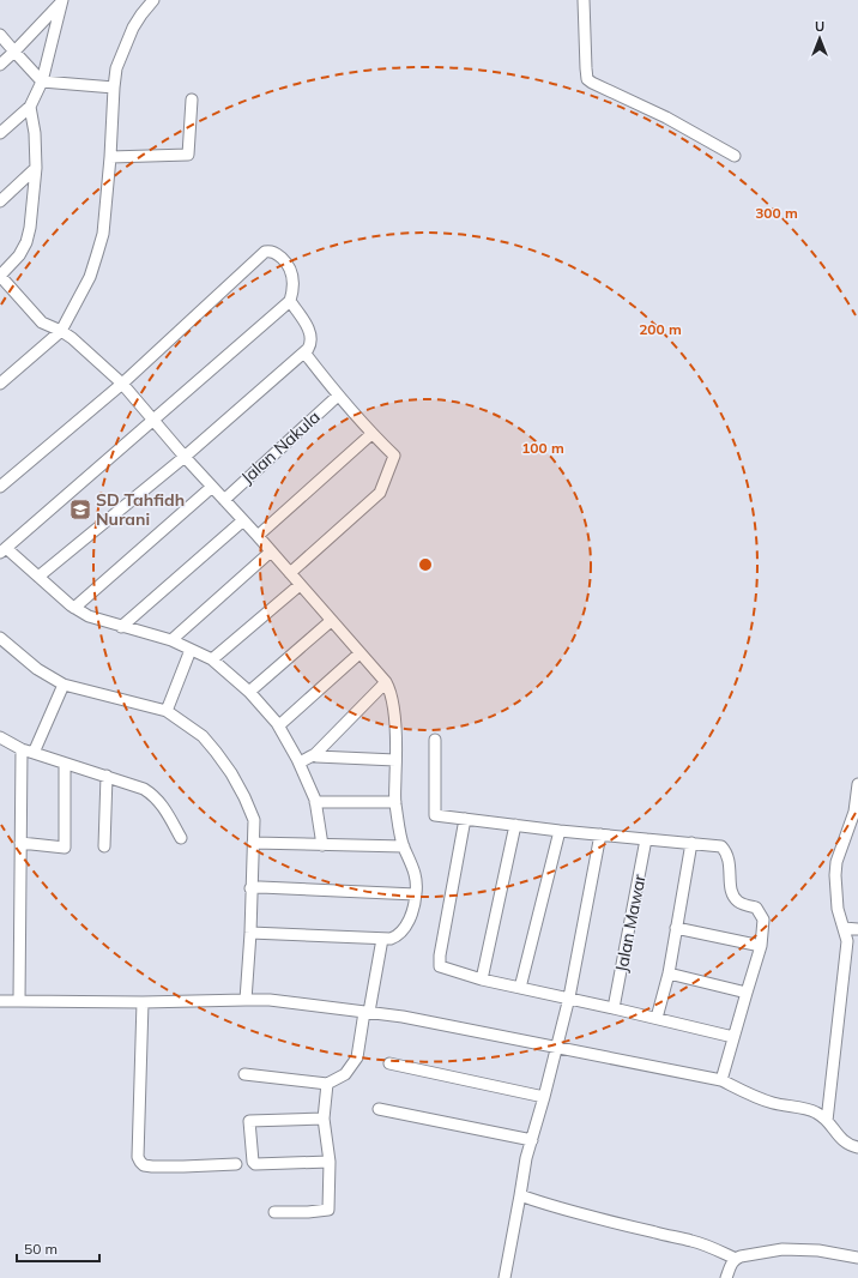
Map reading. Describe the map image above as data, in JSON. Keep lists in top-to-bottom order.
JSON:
{
  "streets": {
    "street": ["Jalan Nakula", "Jalan Mawar"]
  },
  "places": {
    "school or university": ["SD Tahfidh Nurani"]
  },
  "scale_bar": "50 m",
  "north": "top",
  "rings": ["300 m", "200 m", "100 m"]
}
